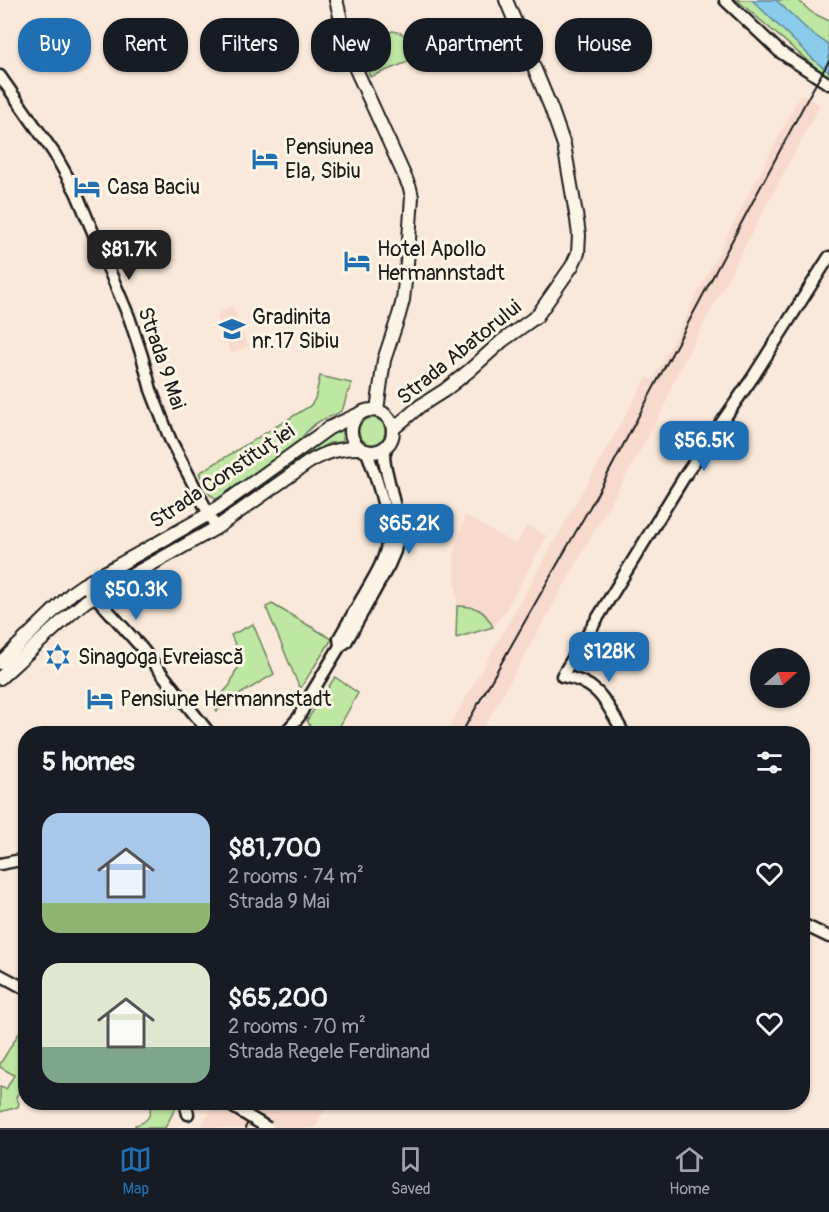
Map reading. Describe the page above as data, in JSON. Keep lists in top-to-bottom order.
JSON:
{
  "streets": {
    "main road": ["Strada Abatorului", "Strada Constituției"],
    "street": ["Strada 9 Mai"]
  },
  "crossings": [
    ["Strada Abatorului", "Strada Constituției"],
    ["Strada 9 Mai", "Strada Constituției"]
  ],
  "places": {
    "hotel": [
      "Pensiunea Ela, Sibiu",
      "Casa Baciu",
      "Hotel Apollo Hermannstadt",
      "Pensiune Hermannstadt"
    ],
    "school or university": ["Gradinita nr.17 Sibiu"],
    "synagogue": ["Sinagoga Evreiască"]
  },
  "north": "right",
  "page": {
    "chip": [
      "Buy",
      "Rent",
      "Filters",
      "New",
      "Apartment",
      "House"
    ],
    "price": [
      "$81.7K",
      "$56.5K",
      "$65.2K",
      "$50.3K",
      "$128K"
    ],
    "heading": "5 homes",
    "list": [
      {
        "name": "$81,700",
        "note": "2 rooms · 74 m² · Strada 9 Mai"
      },
      {
        "name": "$65,200",
        "note": "2 rooms · 70 m² · Strada Regele Ferdinand"
      }
    ],
    "tabs": ["Map", "Saved", "Home"]
  }
}
